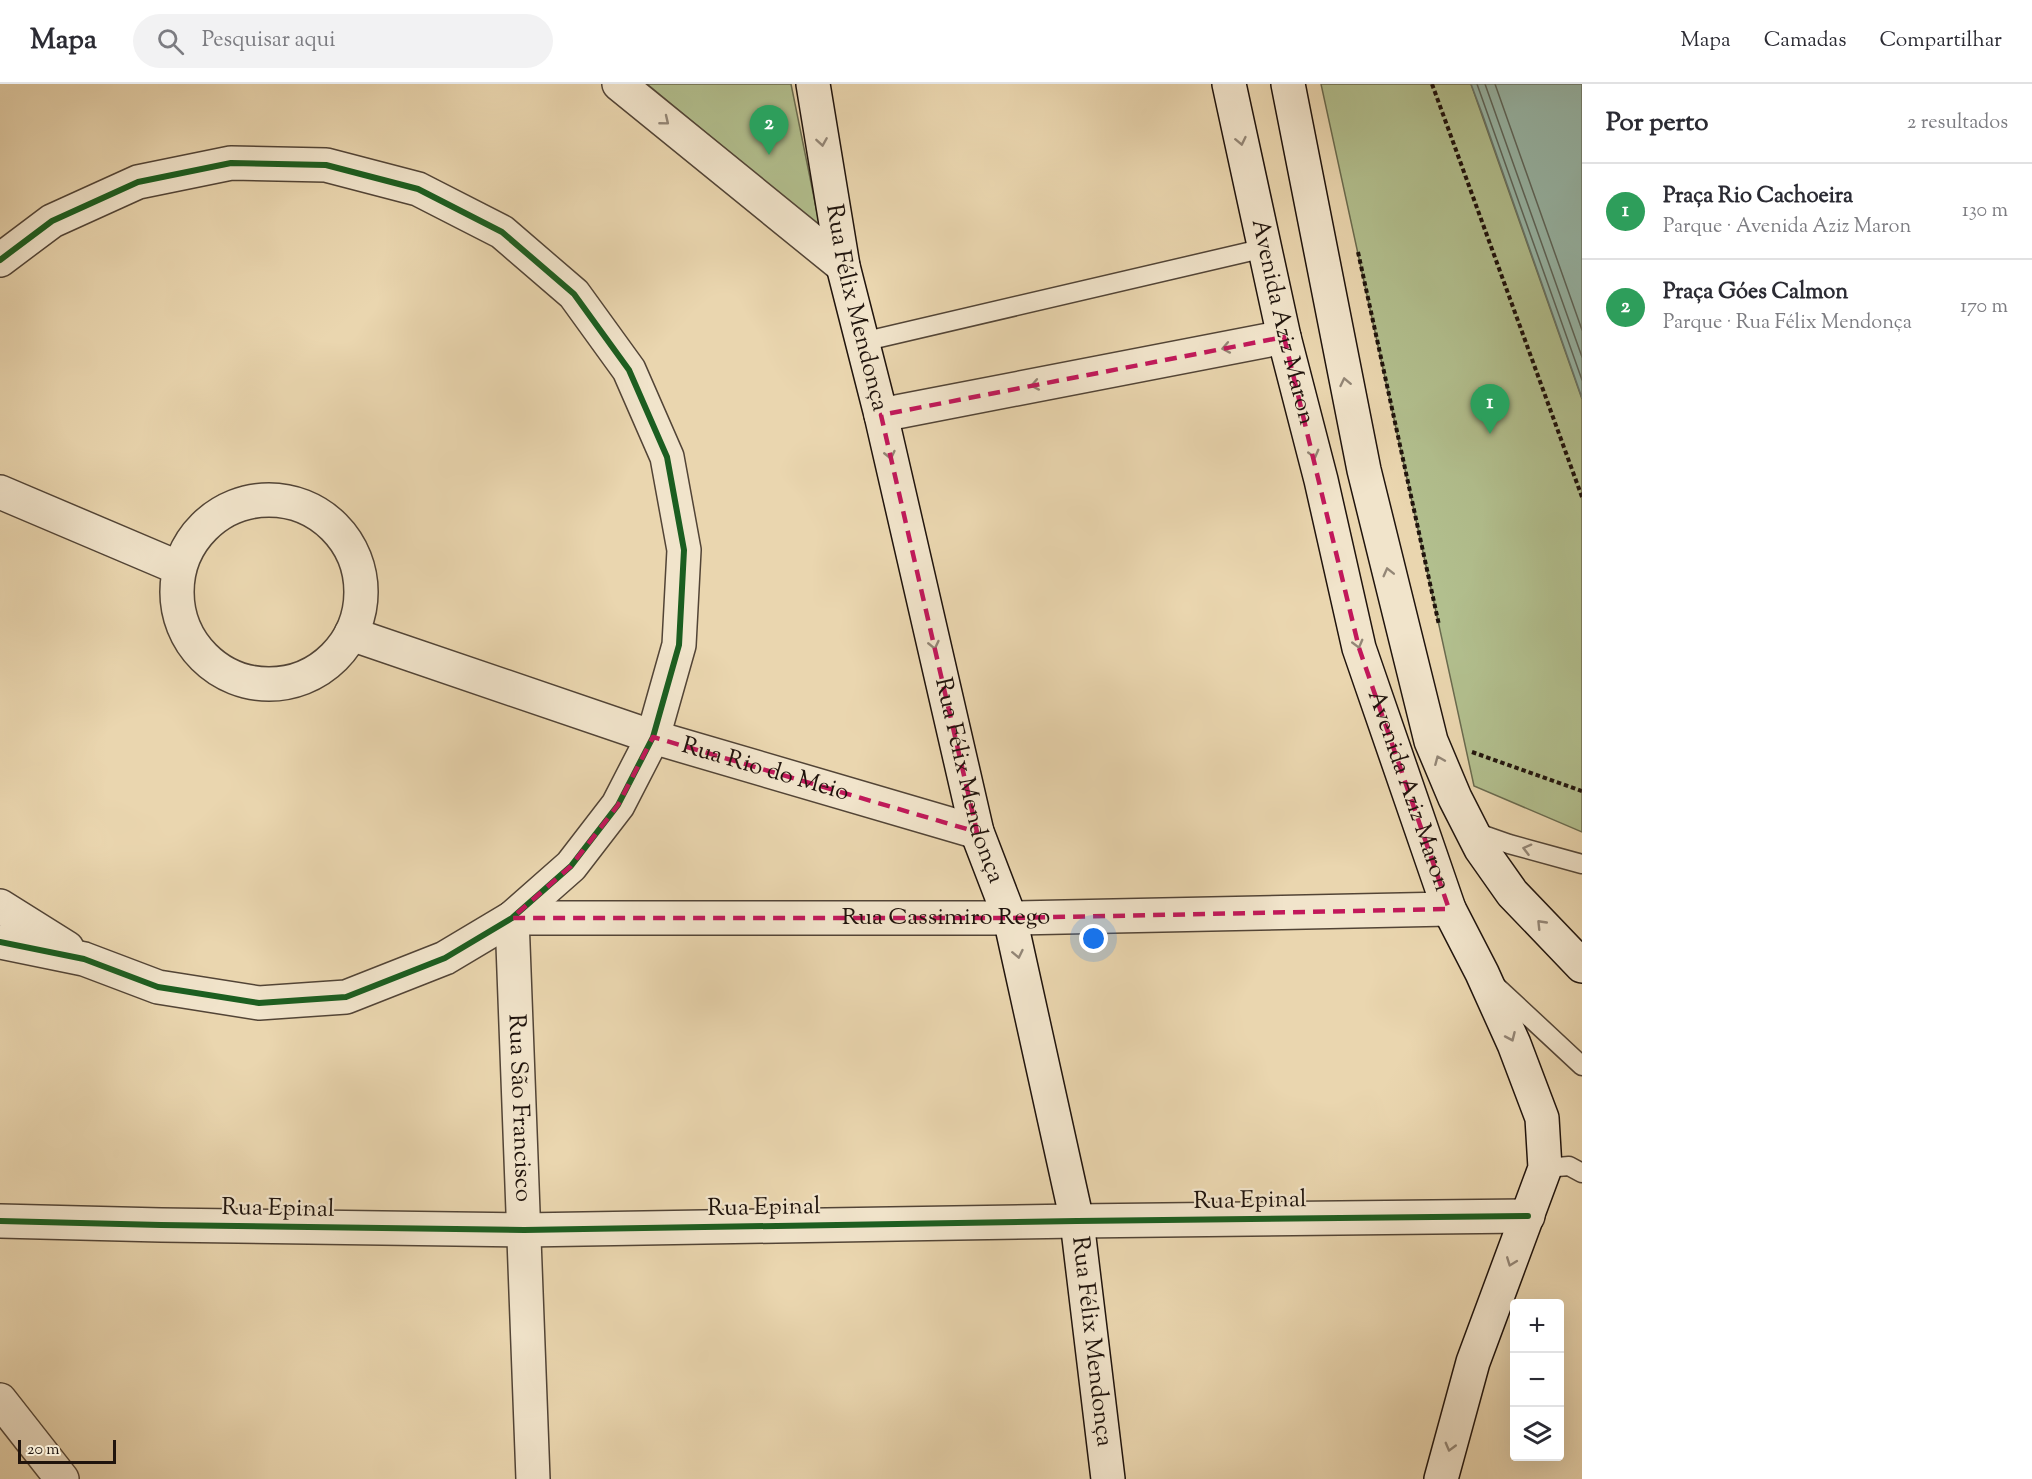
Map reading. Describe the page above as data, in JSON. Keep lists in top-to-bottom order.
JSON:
{
  "streets": {
    "street": [
      "Rua Félix Mendonça",
      "Avenida Aziz Maron",
      "Rua Rio do Meio",
      "Rua Cassimiro Rego",
      "Rua São Francisco",
      "Rua Epinal"
    ]
  },
  "crossings": [
    ["Rua Félix Mendonça", "Rua Rio do Meio"],
    ["Rua Félix Mendonça", "Rua Cassimiro Rego"],
    ["Rua Félix Mendonça", "Rua Epinal"],
    ["Avenida Aziz Maron", "Rua Cassimiro Rego"],
    ["Avenida Aziz Maron", "Rua Epinal"],
    ["Rua Cassimiro Rego", "Rua São Francisco"],
    ["Rua São Francisco", "Rua Epinal"]
  ],
  "one_way": ["Rua Félix Mendonça"],
  "scale_bar": "20 m",
  "page": {
    "header": "Mapa",
    "search": "Pesquisar aqui",
    "nav": ["Mapa", "Camadas", "Compartilhar"],
    "heading": ["Por perto", "2 resultados"],
    "pins": ["2", "1"],
    "list": [
      {
        "mark": "1",
        "name": "Praça Rio Cachoeira",
        "note": "Parque · Avenida Aziz Maron",
        "value": "130 m"
      },
      {
        "mark": "2",
        "name": "Praça Góes Calmon",
        "note": "Parque · Rua Félix Mendonça",
        "value": "170 m"
      }
    ],
    "map_buttons": ["+", "−"],
    "scale": "20 m"
  }
}
